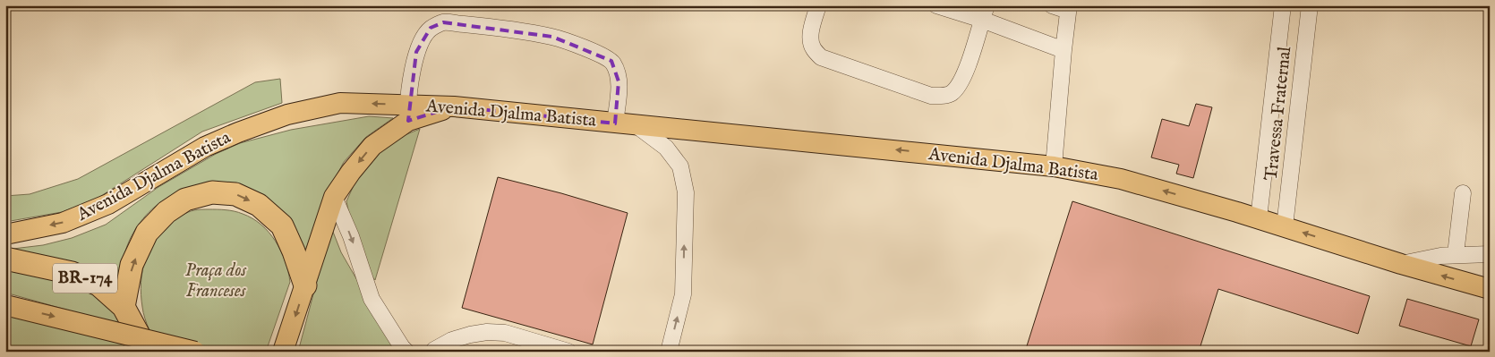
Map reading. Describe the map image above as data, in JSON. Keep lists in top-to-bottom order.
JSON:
{
  "streets": {
    "highway": ["BR-174"],
    "main road": ["Avenida Djalma Batista"],
    "street": ["Travessa Fraternal"]
  },
  "crossings": [
    ["Avenida Djalma Batista", "Travessa Fraternal"]
  ],
  "one_way": ["Avenida Djalma Batista"],
  "parks": ["Praça dos Franceses"]
}
